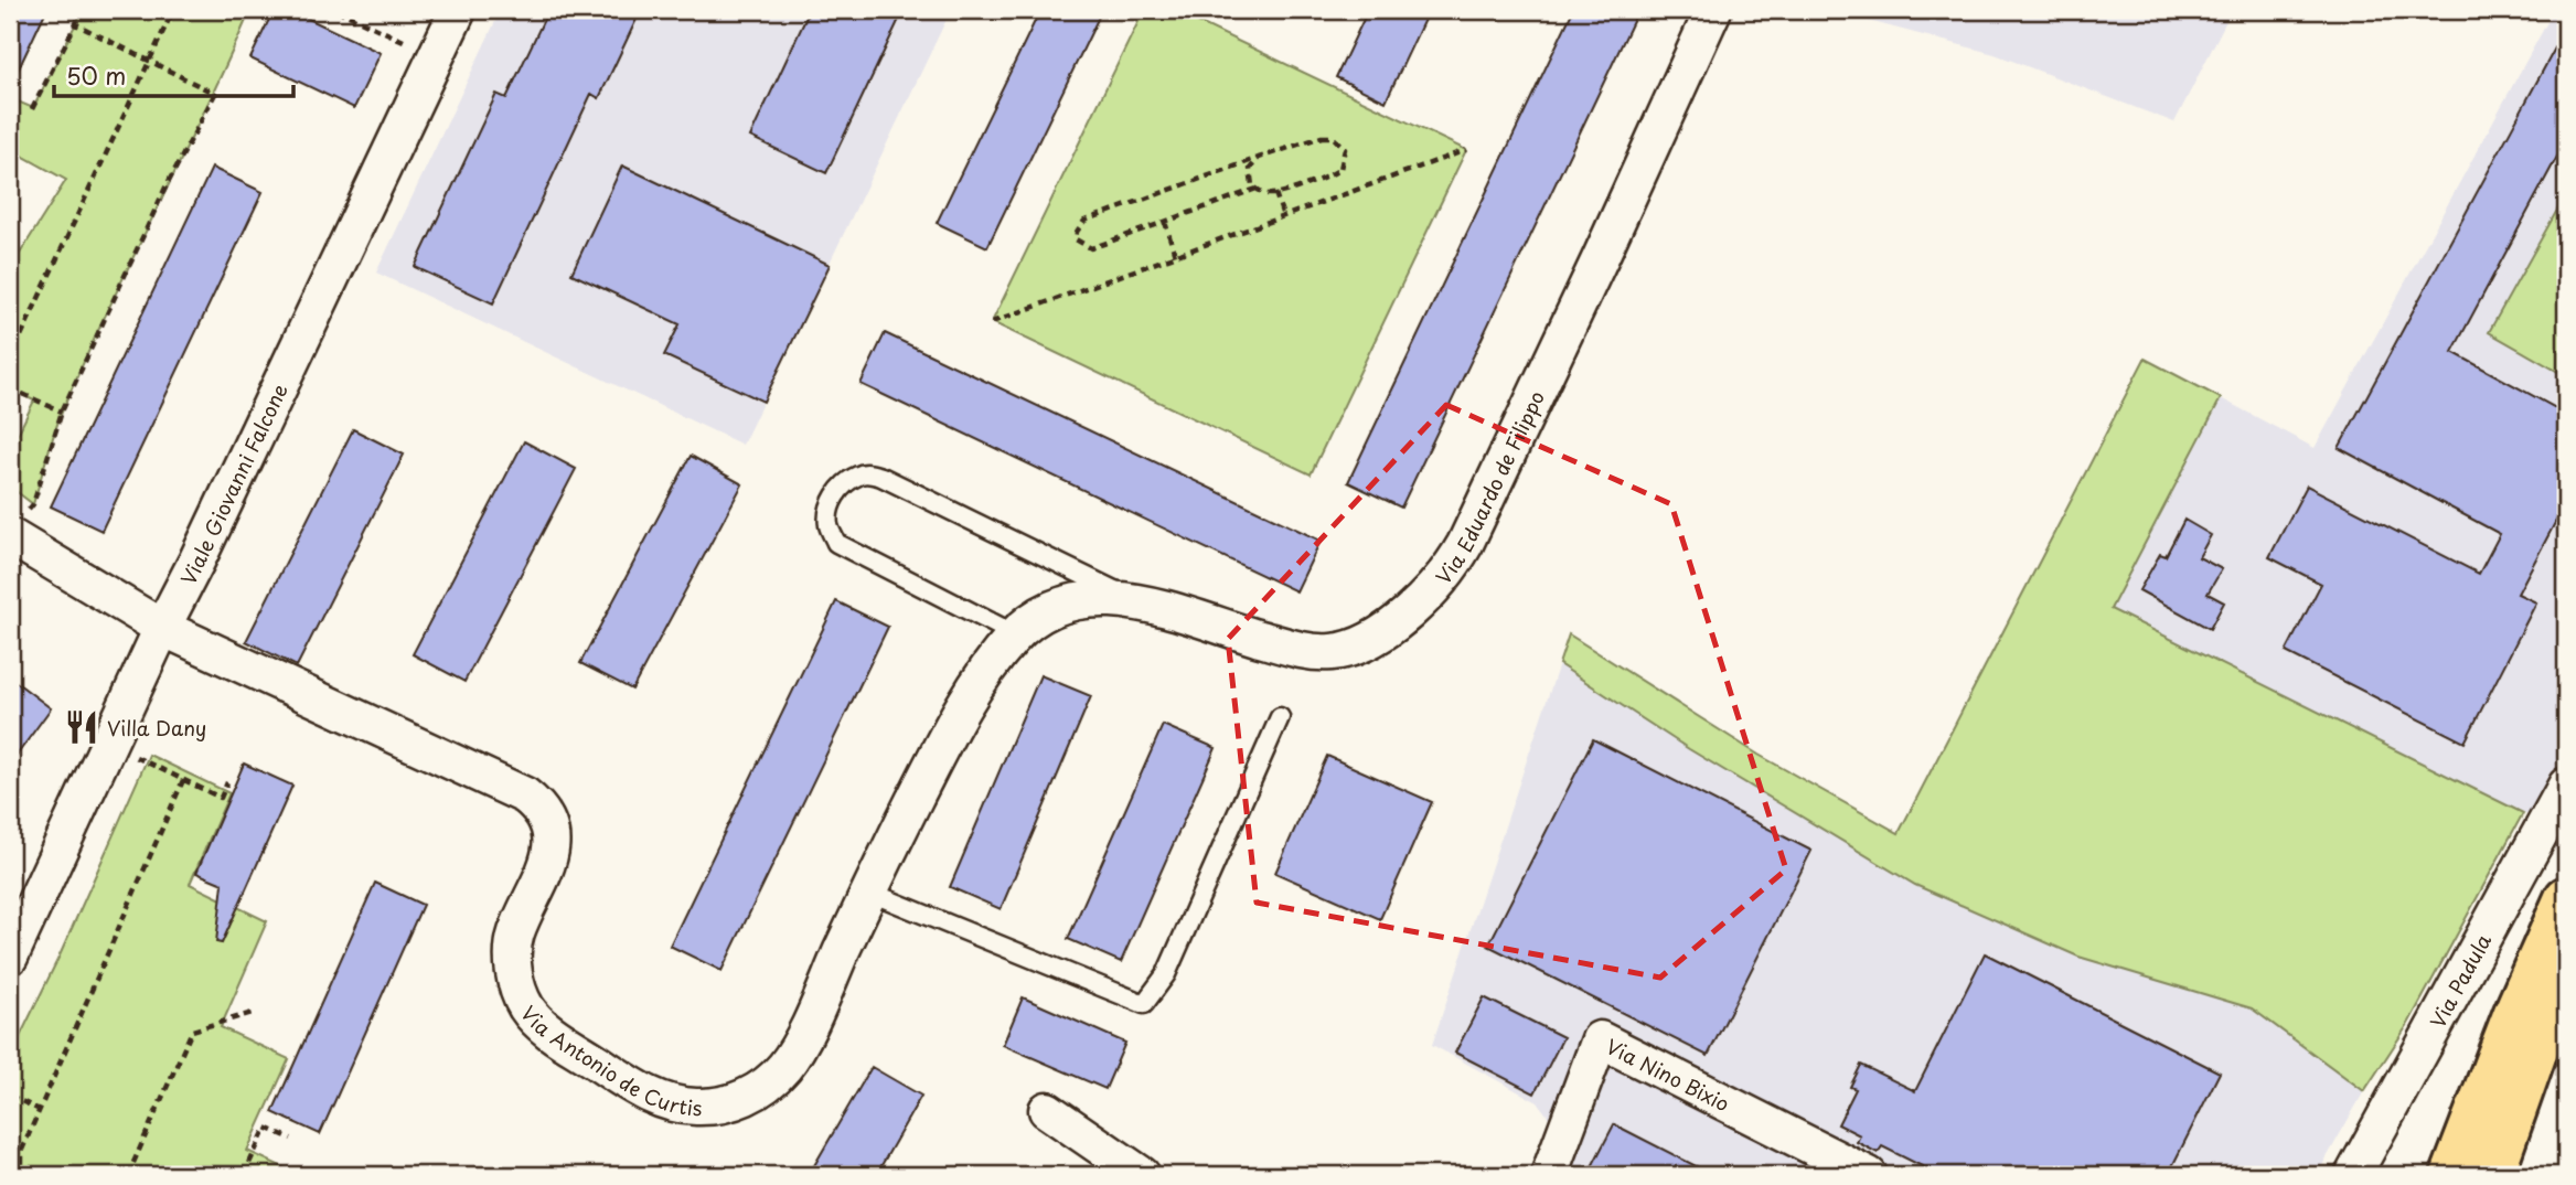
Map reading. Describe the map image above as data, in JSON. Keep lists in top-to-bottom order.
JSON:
{
  "streets": {
    "street": [
      "Viale Giovanni Falcone",
      "Via Eduardo de Filippo",
      "Via Padula",
      "Via Antonio de Curtis",
      "Via Nino Bixio"
    ]
  },
  "crossings": [
    ["Viale Giovanni Falcone", "Via Antonio de Curtis"],
    ["Via Eduardo de Filippo", "Via Antonio de Curtis"]
  ],
  "places": {
    "restaurant": ["Villa Dany"]
  },
  "scale_bar": "50 m"
}
